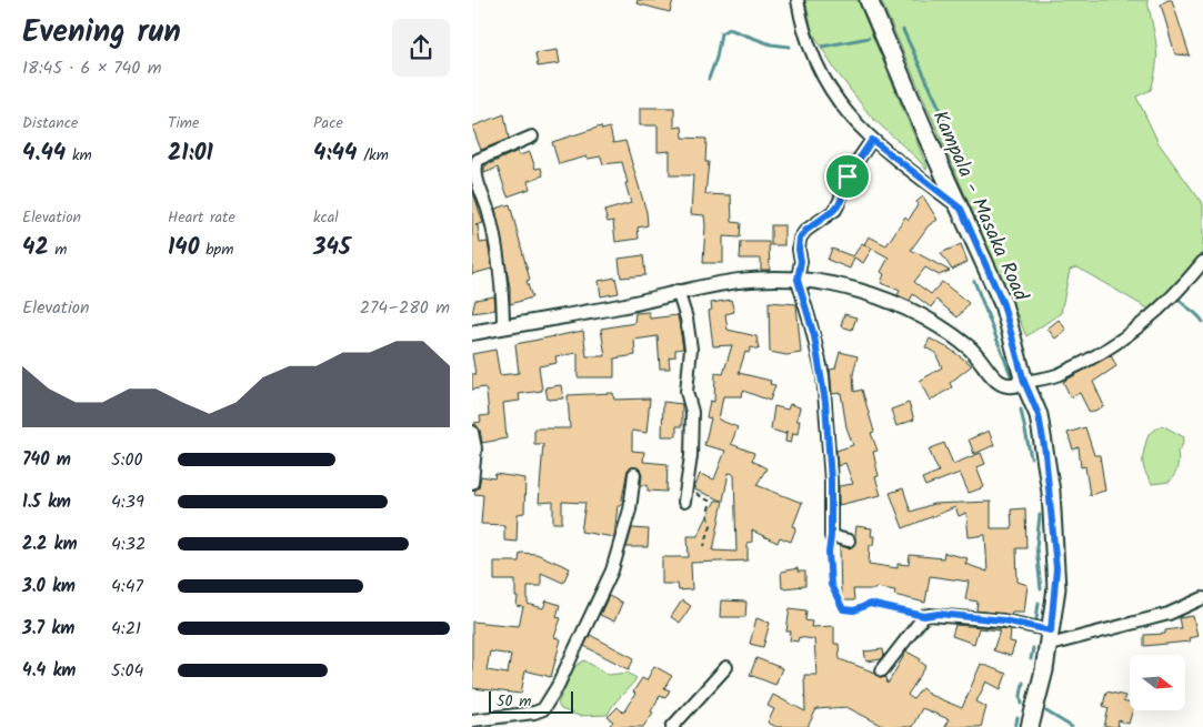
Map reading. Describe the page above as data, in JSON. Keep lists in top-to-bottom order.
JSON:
{
  "streets": {
    "main road": ["Kampala - Masaka Road"]
  },
  "scale_bar": "50 m",
  "north": "right",
  "page": {
    "heading": ["Evening run", "18:45 · 6 × 740 m"],
    "stats": [
      ["Distance", "4.44 km"],
      ["Time", "21:01"],
      ["Pace", "4:44 /km"],
      ["Elevation", "42 m"],
      ["Heart rate", "140 bpm"],
      ["kcal", "345"]
    ],
    "chart": ["Elevation", "274–280 m"],
    "list": [
      {
        "name": "740 m",
        "note": "5:00"
      },
      {
        "name": "1.5 km",
        "note": "4:39"
      },
      {
        "name": "2.2 km",
        "note": "4:32"
      },
      {
        "name": "3.0 km",
        "note": "4:47"
      },
      {
        "name": "3.7 km",
        "note": "4:21"
      },
      {
        "name": "4.4 km",
        "note": "5:04"
      }
    ],
    "scale": "50 m"
  }
}
